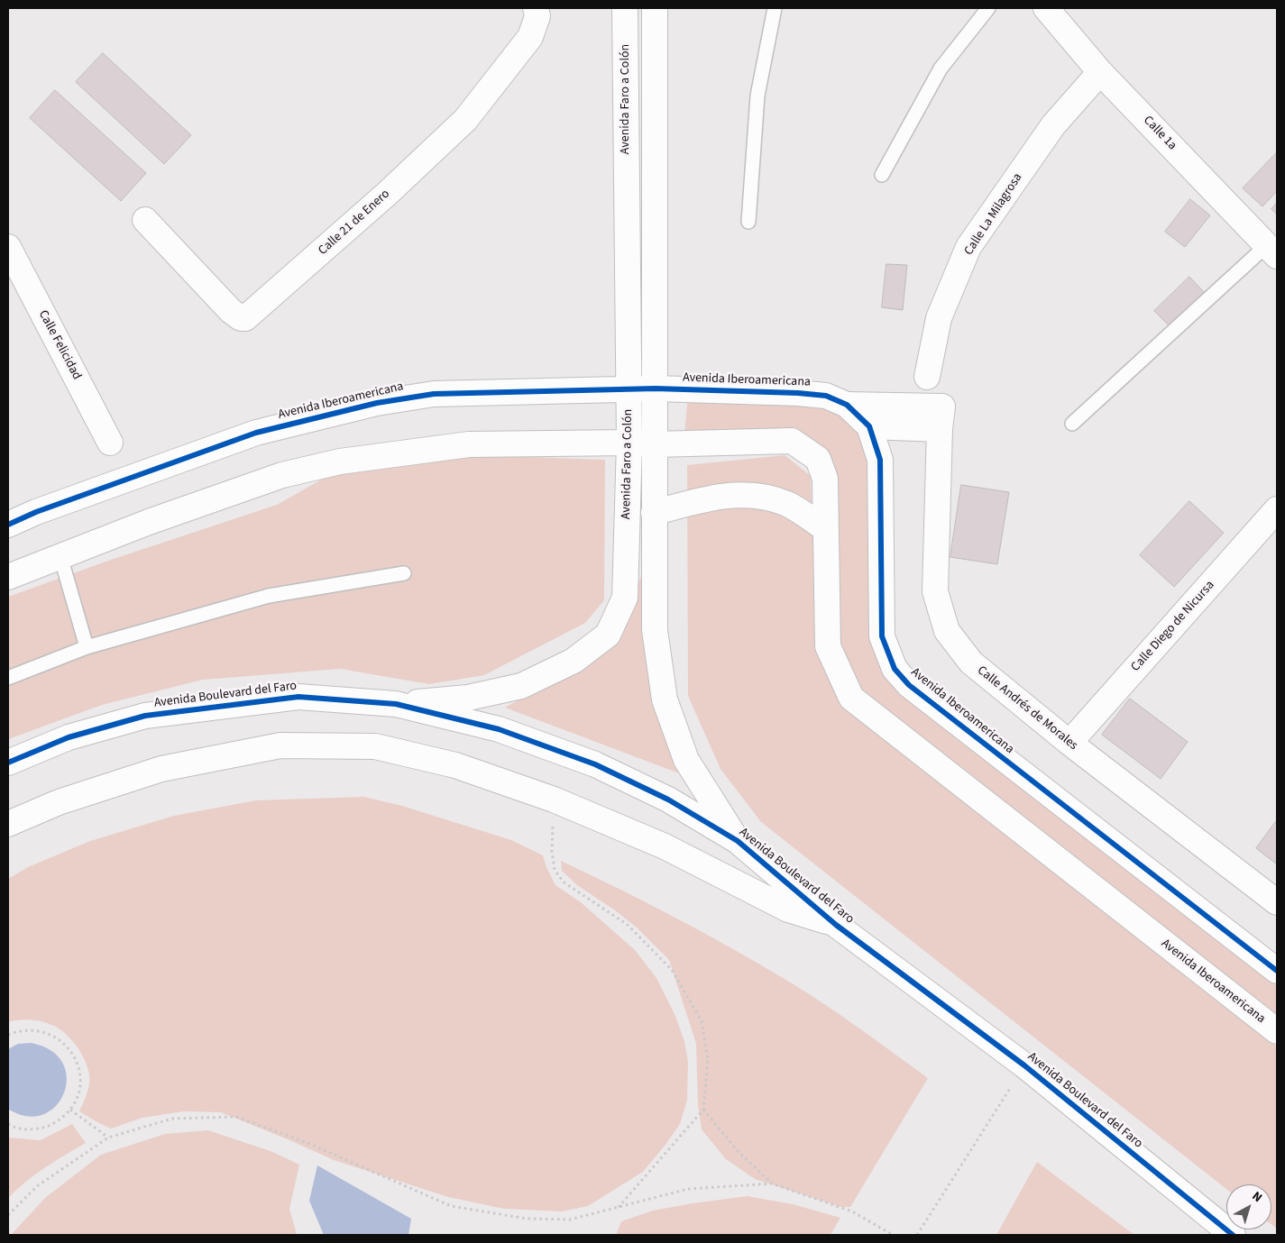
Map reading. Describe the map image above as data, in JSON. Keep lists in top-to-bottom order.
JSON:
{
  "streets": {
    "street": [
      "Avenida Faro a Colón",
      "Calle 1a",
      "Calle La Milagrosa",
      "Calle 21 de Enero",
      "Calle Felicidad",
      "Avenida Iberoamericana",
      "Calle Diego de Nicursa",
      "Avenida Boulevard del Faro",
      "Calle Andrés de Morales"
    ]
  },
  "crossings": [
    ["Avenida Faro a Colón", "Avenida Iberoamericana"],
    ["Avenida Faro a Colón", "Avenida Boulevard del Faro"],
    ["Calle 1a", "Calle La Milagrosa"],
    ["Calle Diego de Nicursa", "Calle Andrés de Morales"]
  ],
  "north": "top right"
}
